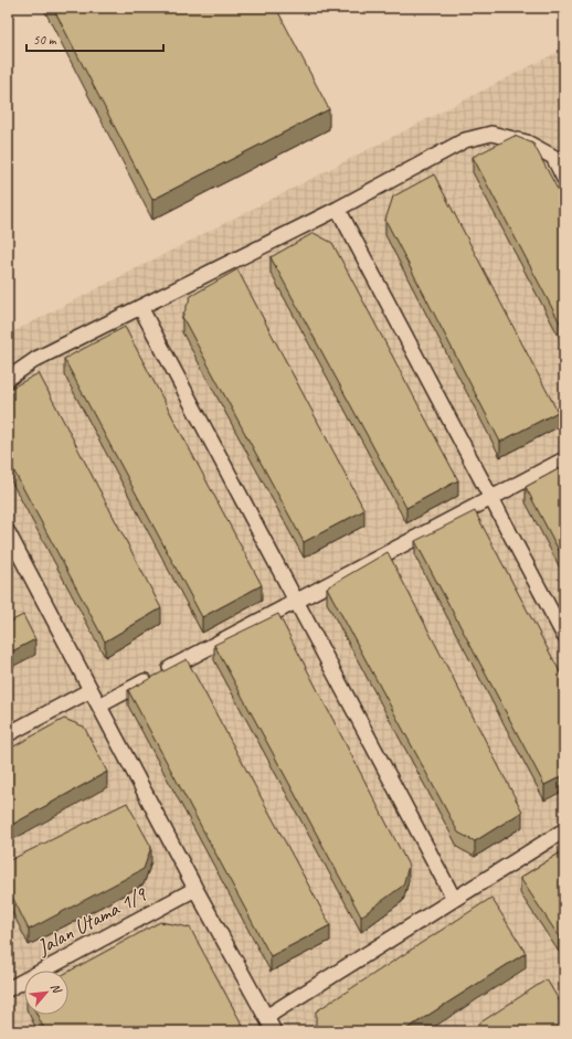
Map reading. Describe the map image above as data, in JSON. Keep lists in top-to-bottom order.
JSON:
{
  "streets": {
    "street": ["Jalan Utama 1/9"]
  },
  "scale_bar": "50 m",
  "north": "top right"
}
